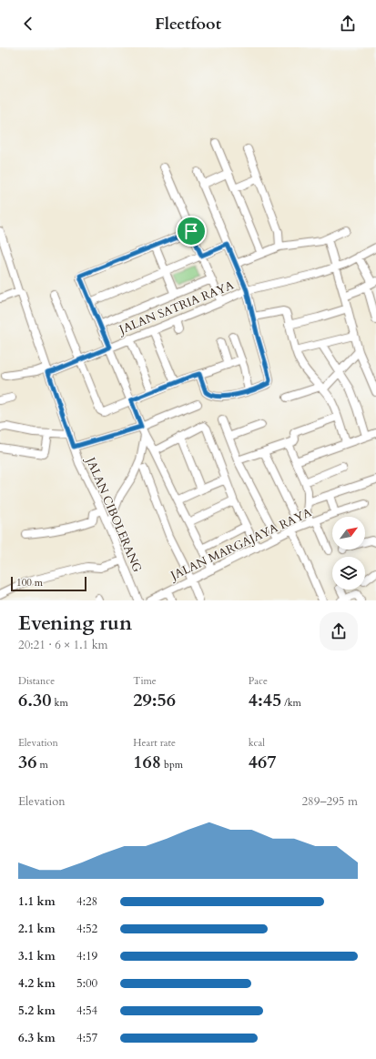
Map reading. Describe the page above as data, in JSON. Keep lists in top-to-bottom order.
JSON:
{
  "streets": {
    "street": ["JALAN SATRIA RAYA", "JALAN CIBOLERANG", "JALAN MARGAJAYA RAYA"]
  },
  "crossings": [
    ["JALAN SATRIA RAYA", "JALAN CIBOLERANG"]
  ],
  "scale_bar": "100 m",
  "north": "top right",
  "page": {
    "header": "Fleetfoot",
    "scale": "100 m",
    "heading": ["Evening run", "20:21 · 6 × 1.1 km"],
    "stats": [
      ["Distance", "6.30 km"],
      ["Time", "29:56"],
      ["Pace", "4:45 /km"],
      ["Elevation", "36 m"],
      ["Heart rate", "168 bpm"],
      ["kcal", "467"]
    ],
    "chart": ["Elevation", "289–295 m"],
    "list": [
      {
        "name": "1.1 km",
        "note": "4:28"
      },
      {
        "name": "2.1 km",
        "note": "4:52"
      },
      {
        "name": "3.1 km",
        "note": "4:19"
      },
      {
        "name": "4.2 km",
        "note": "5:00"
      },
      {
        "name": "5.2 km",
        "note": "4:54"
      },
      {
        "name": "6.3 km",
        "note": "4:57"
      }
    ]
  }
}
